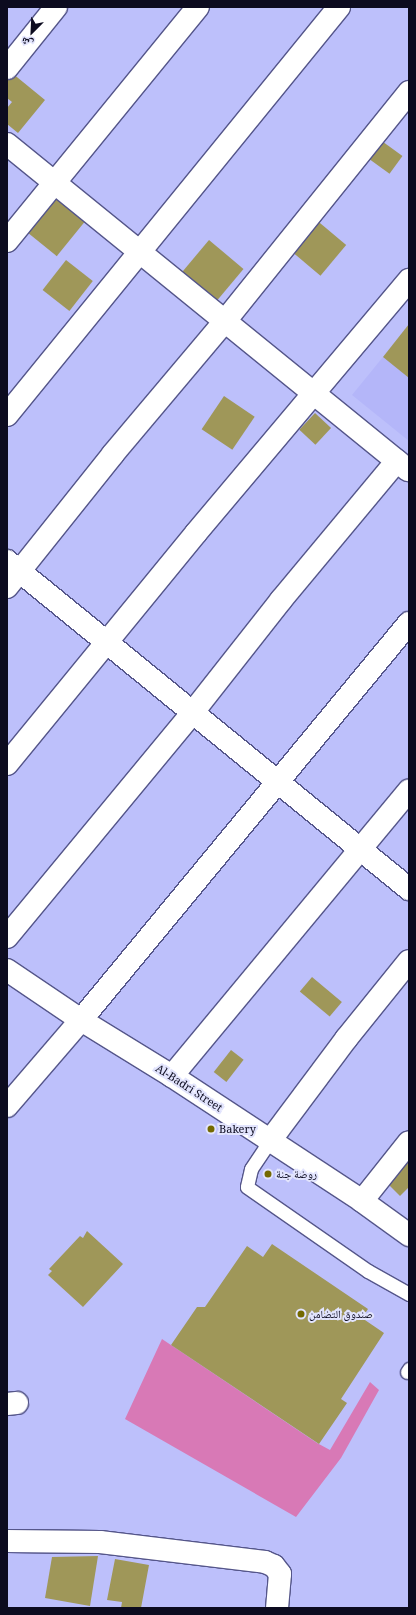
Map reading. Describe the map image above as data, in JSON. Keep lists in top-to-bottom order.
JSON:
{
  "streets": {
    "street": ["Al-Badri Street"]
  },
  "places": ["Bakery", "روضة جنة", "صندوق التضامن"],
  "north": "bottom left"
}
